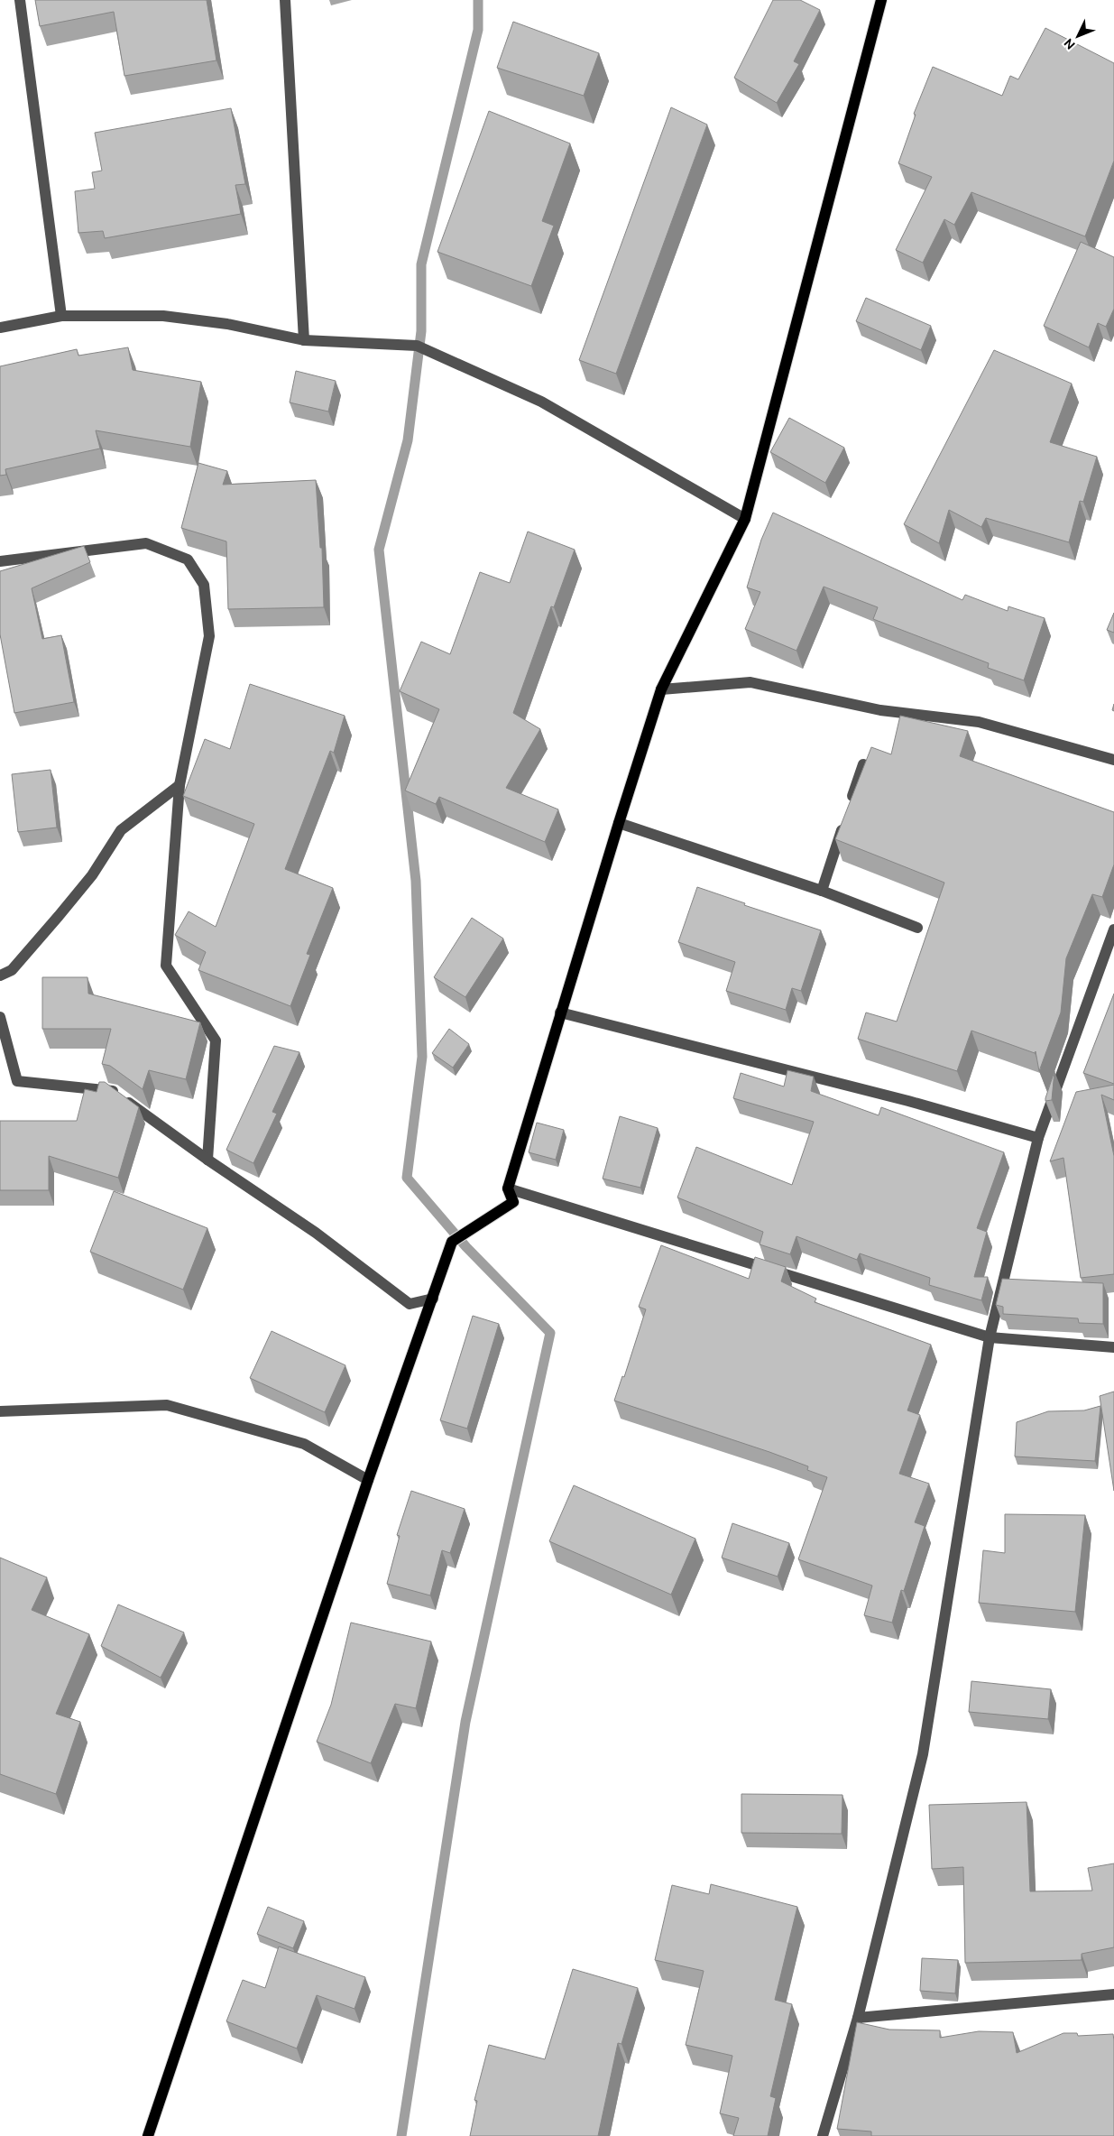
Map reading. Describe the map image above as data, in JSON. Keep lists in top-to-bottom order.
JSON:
{
  "north": "bottom left"
}
